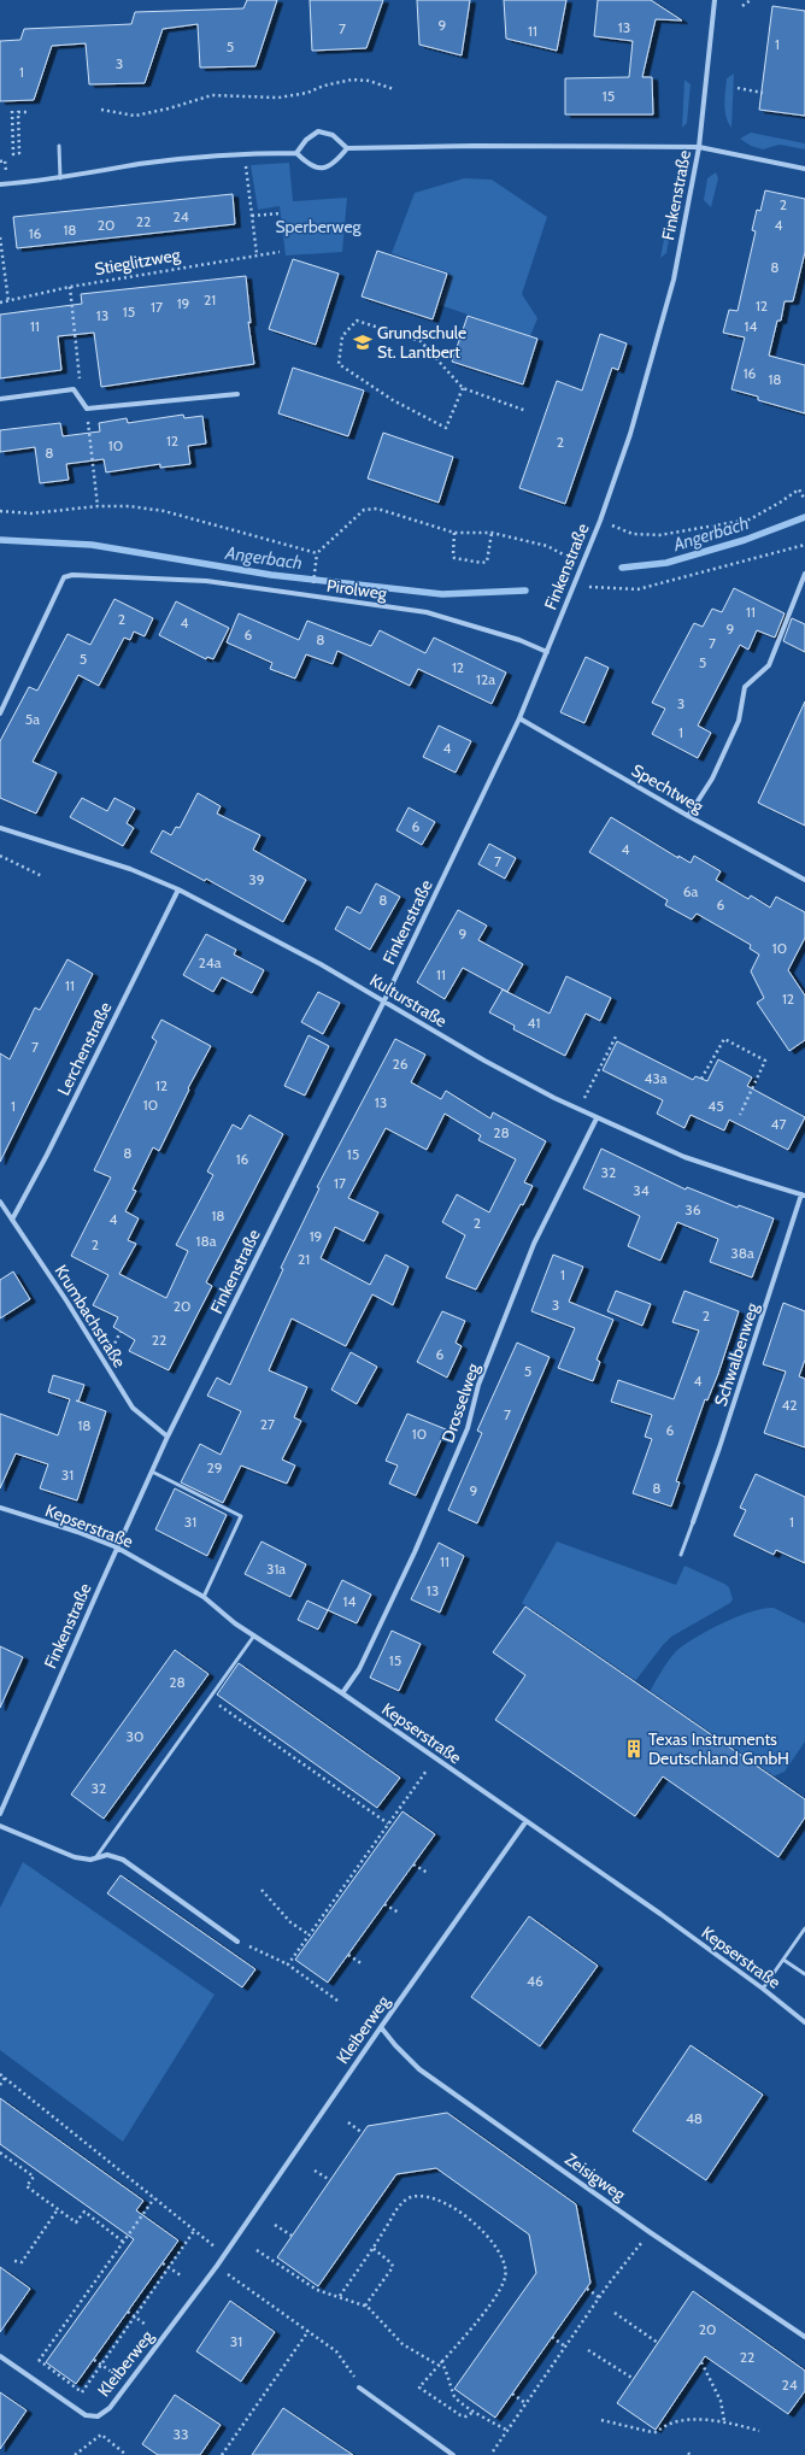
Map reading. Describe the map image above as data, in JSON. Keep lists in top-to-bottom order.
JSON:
{
  "streets": {
    "street": [
      "Finkenstraße",
      "Pirolweg",
      "Spechtweg",
      "Kulturstraße",
      "Lerchenstraße",
      "Krumbachstraße",
      "Schwalbenweg",
      "Drosselweg",
      "Kepserstraße",
      "Kleiberweg",
      "Zeisigweg"
    ],
    "path": ["Stieglitzweg"]
  },
  "crossings": [
    ["Finkenstraße", "Pirolweg"],
    ["Finkenstraße", "Spechtweg"],
    ["Finkenstraße", "Kulturstraße"],
    ["Finkenstraße", "Krumbachstraße"],
    ["Finkenstraße", "Kepserstraße"],
    ["Kulturstraße", "Lerchenstraße"],
    ["Kulturstraße", "Schwalbenweg"],
    ["Kulturstraße", "Drosselweg"],
    ["Lerchenstraße", "Krumbachstraße"],
    ["Drosselweg", "Kepserstraße"],
    ["Kepserstraße", "Kleiberweg"],
    ["Kleiberweg", "Zeisigweg"]
  ],
  "water": ["Angerbach"],
  "parks": ["Sperberweg"],
  "places": {
    "school or university": ["Grundschule St. Lantbert"],
    "building": ["Texas Instruments Deutschland GmbH"]
  },
  "house_numbers": [
    "9",
    "13",
    "7",
    "11",
    "1",
    "5",
    "3",
    "1",
    "15",
    "2",
    "24",
    "22",
    "20",
    "4",
    "18",
    "16",
    "8",
    "21",
    "19",
    "12",
    "17",
    "15",
    "13",
    "11",
    "14",
    "16",
    "18",
    "12",
    "2",
    "10",
    "8",
    "11",
    "2",
    "4",
    "9",
    "6",
    "8",
    "7",
    "5",
    "5",
    "12",
    "12a",
    "3",
    "5a",
    "1",
    "4",
    "6",
    "4",
    "7",
    "39",
    "6a",
    "8",
    "6",
    "9",
    "10",
    "24a",
    "11",
    "11",
    "12",
    "41",
    "7",
    "26",
    "43a",
    "12",
    "13",
    "10",
    "1",
    "45",
    "47",
    "28",
    "8",
    "15",
    "16",
    "32",
    "17",
    "34",
    "36",
    "18",
    "4",
    "2",
    "19",
    "18a",
    "2",
    "38a",
    "21",
    "1",
    "3",
    "20",
    "2",
    "22",
    "6",
    "5",
    "4",
    "42",
    "7",
    "27",
    "18",
    "6",
    "10",
    "29",
    "31",
    "8",
    "9",
    "31",
    "1",
    "11",
    "31a",
    "13",
    "14",
    "15",
    "28",
    "30",
    "32",
    "46",
    "48",
    "20",
    "31",
    "22",
    "24",
    "33"
  ]
}
